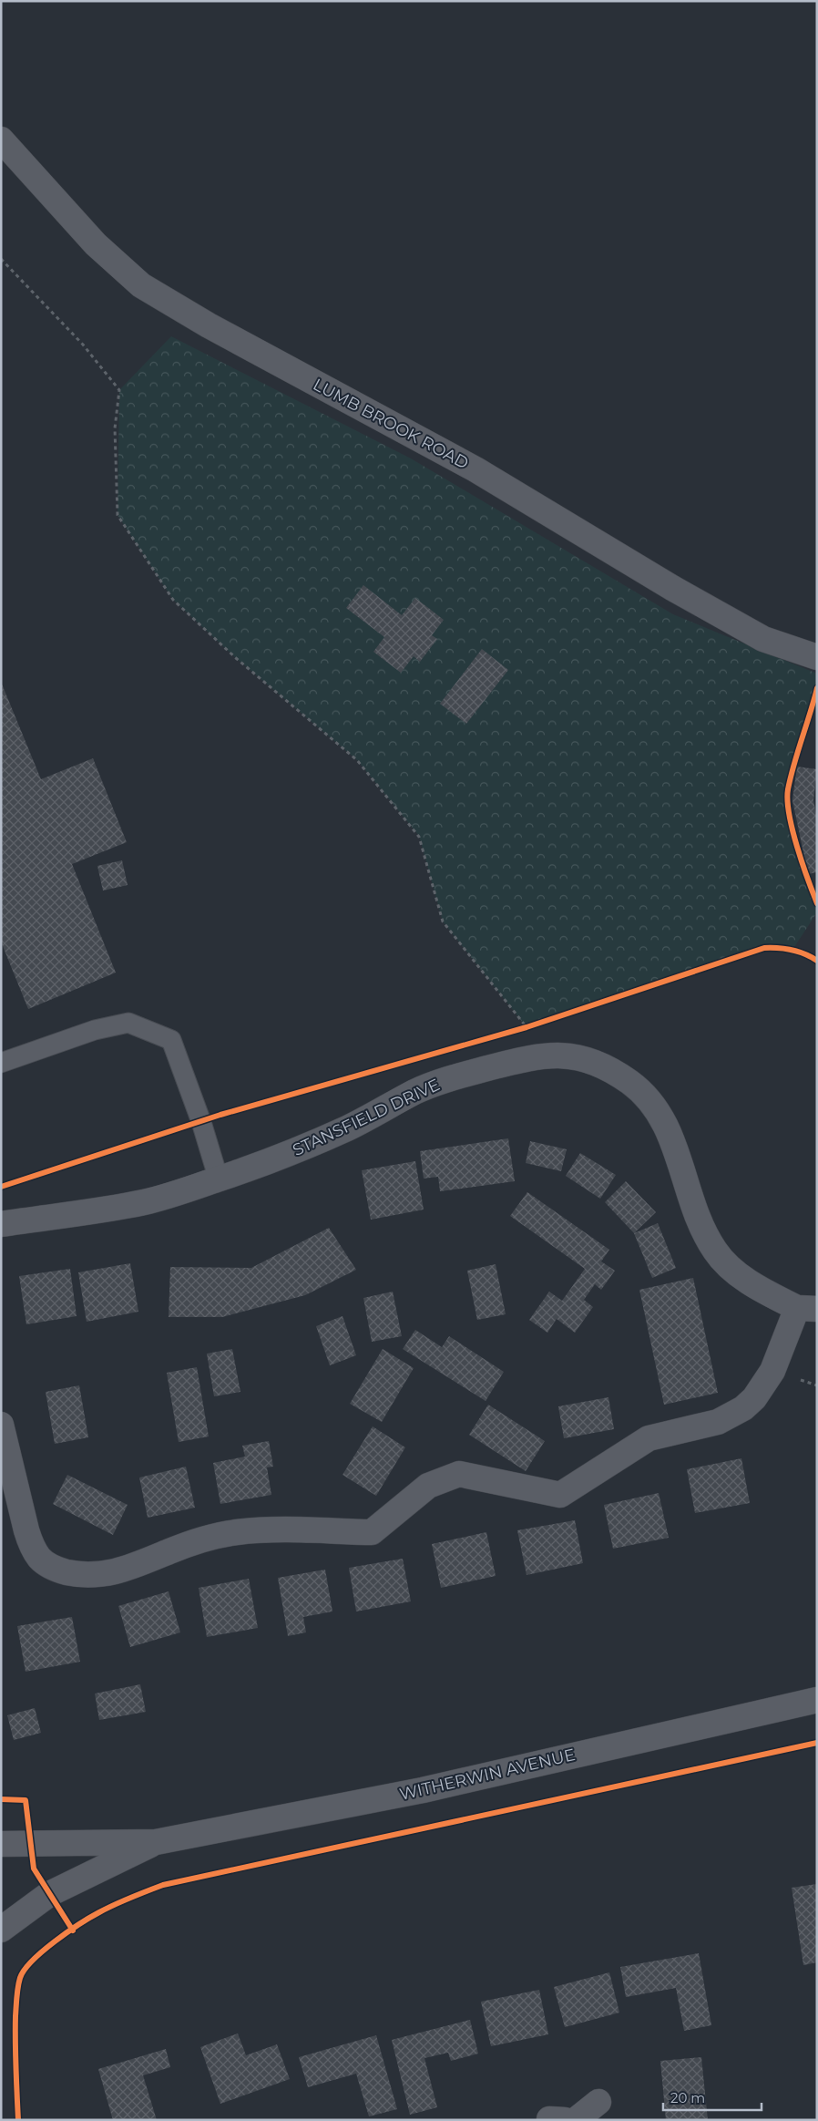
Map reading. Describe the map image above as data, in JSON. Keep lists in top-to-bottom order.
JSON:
{
  "streets": {
    "street": ["LUMB BROOK ROAD", "STANSFIELD DRIVE", "WITHERWIN AVENUE"]
  },
  "scale_bar": "20 m"
}
